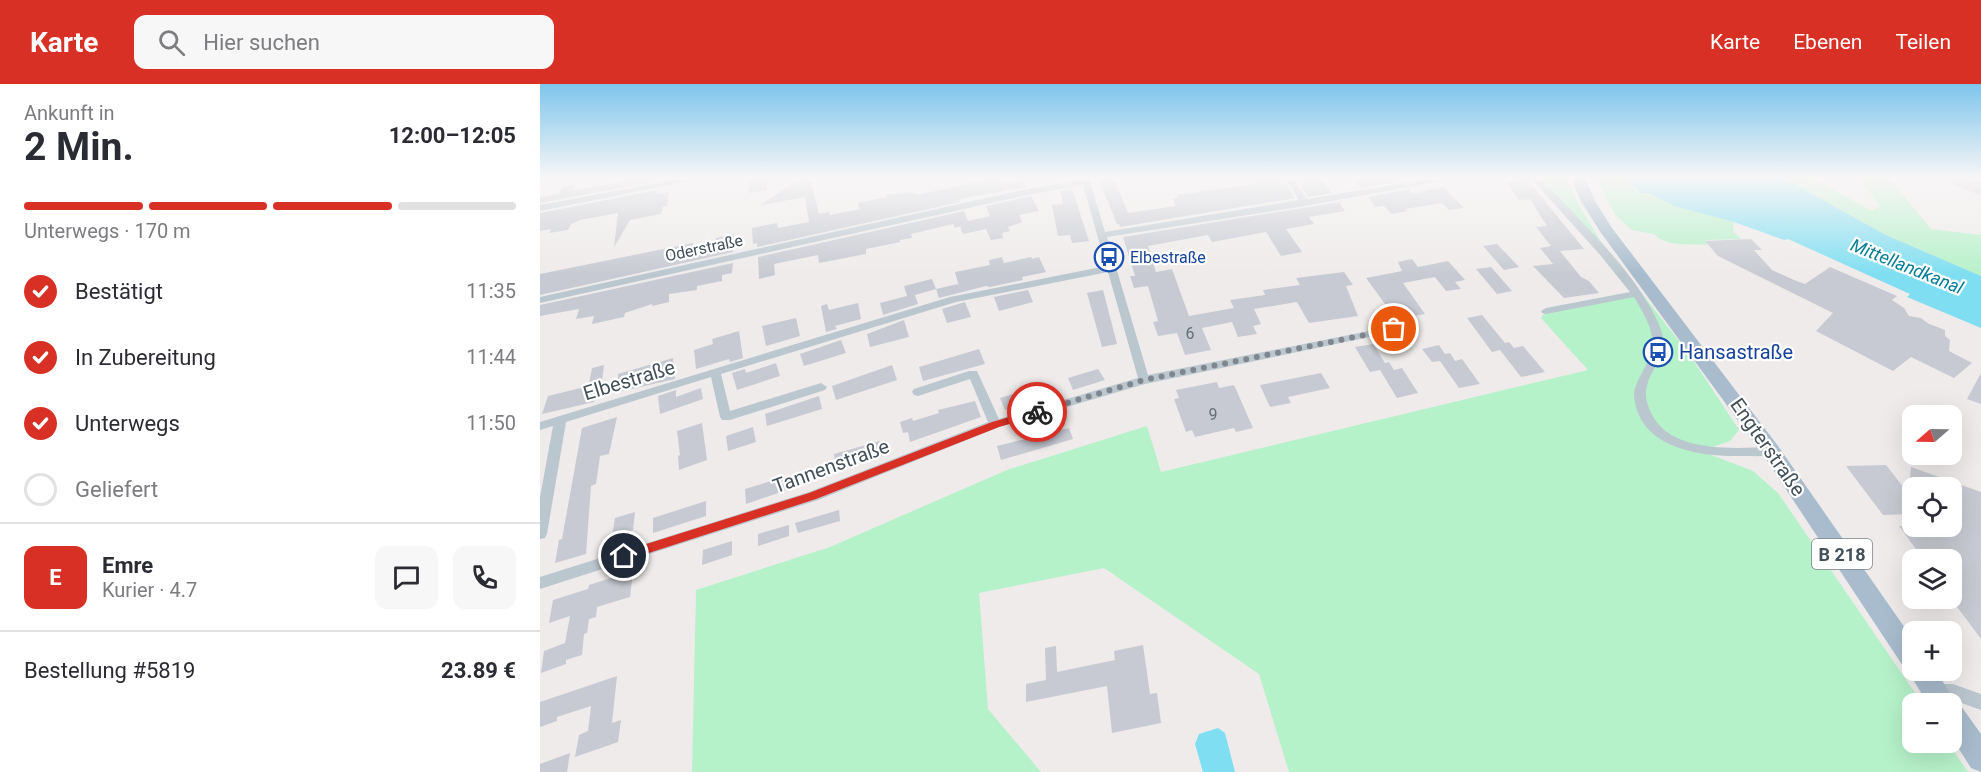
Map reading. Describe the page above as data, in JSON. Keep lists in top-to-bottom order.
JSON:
{
  "streets": {
    "main road": ["Engterstraße", "B 218"],
    "street": ["Oderstraße", "Elbestraße", "Tannenstraße"]
  },
  "water": ["Mittellandkanal"],
  "places": {
    "bus stop": ["Elbestraße", "Hansastraße"]
  },
  "house_numbers": ["6", "9"],
  "north": "left",
  "page": {
    "header": "Karte",
    "search": "Hier suchen",
    "nav": ["Karte", "Ebenen", "Teilen"],
    "heading": ["2 Min.", "Ankunft in", "12:00–12:05"],
    "panel": [
      "Emre",
      "Kurier · 4.7",
      "Bestellung #5819",
      "23.89 €"
    ],
    "bar": "Unterwegs · 170 m",
    "list": [
      ["Bestätigt", "11:35"],
      ["In Zubereitung", "11:44"],
      ["Unterwegs", "11:50"],
      "Geliefert"
    ],
    "map_buttons": ["+", "−"],
    "round": "E"
  }
}
